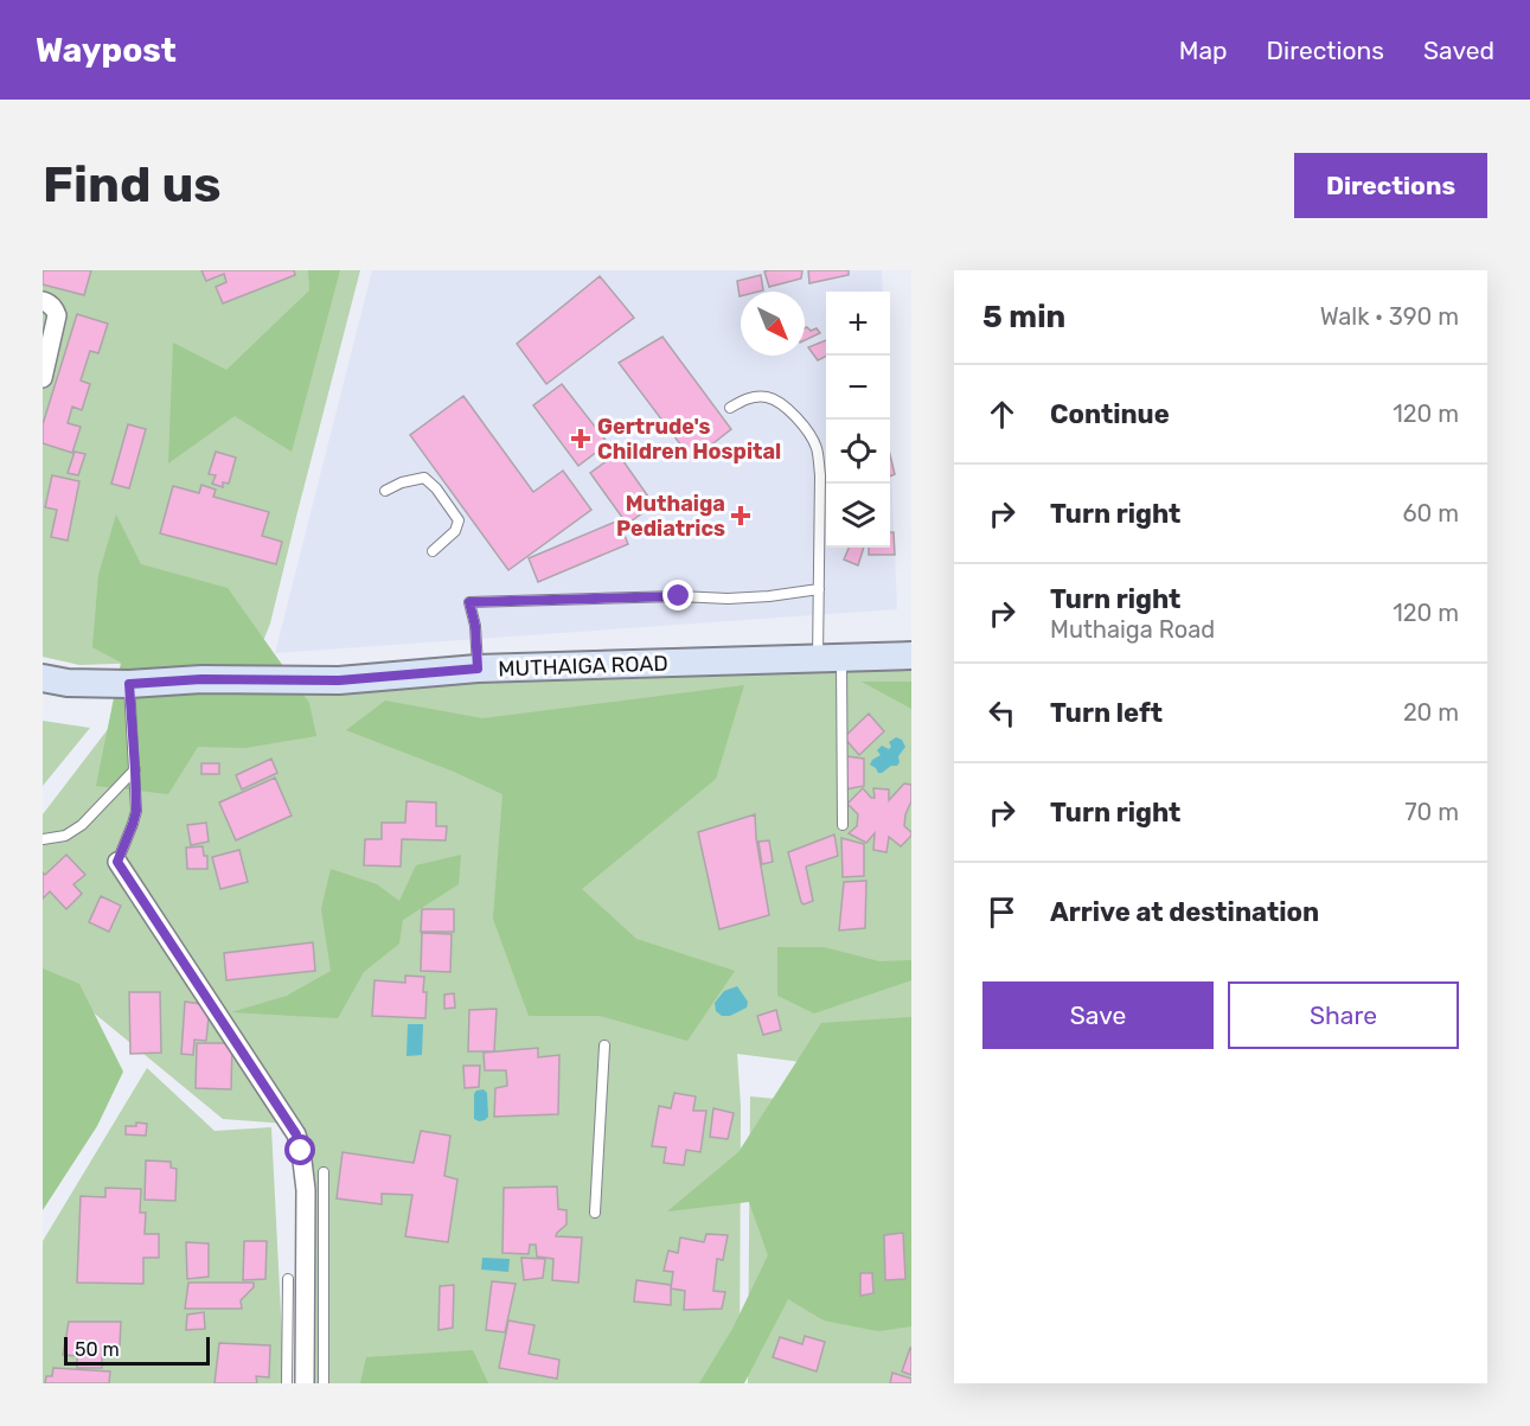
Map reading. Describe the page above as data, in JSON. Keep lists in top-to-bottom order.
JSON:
{
  "streets": {
    "main road": ["MUTHAIGA ROAD"]
  },
  "places": {
    "health": ["Gertrude's Children Hospital", "Muthaiga Pediatrics"]
  },
  "scale_bar": "50 m",
  "north": "bottom right",
  "page": {
    "header": "Waypost",
    "nav": ["Map", "Directions", "Saved"],
    "buttons": [
      "Directions",
      ["Save", "Share"]
    ],
    "title": "Find us",
    "heading": ["5 min", "Walk · 390 m"],
    "map_buttons": ["+", "−"],
    "list": [
      ["Continue", "120 m"],
      ["Turn right", "60 m"],
      ["Turn right", "Muthaiga Road", "120 m"],
      ["Turn left", "20 m"],
      ["Turn right", "70 m"],
      "Arrive at destination"
    ],
    "scale": "50 m"
  }
}
